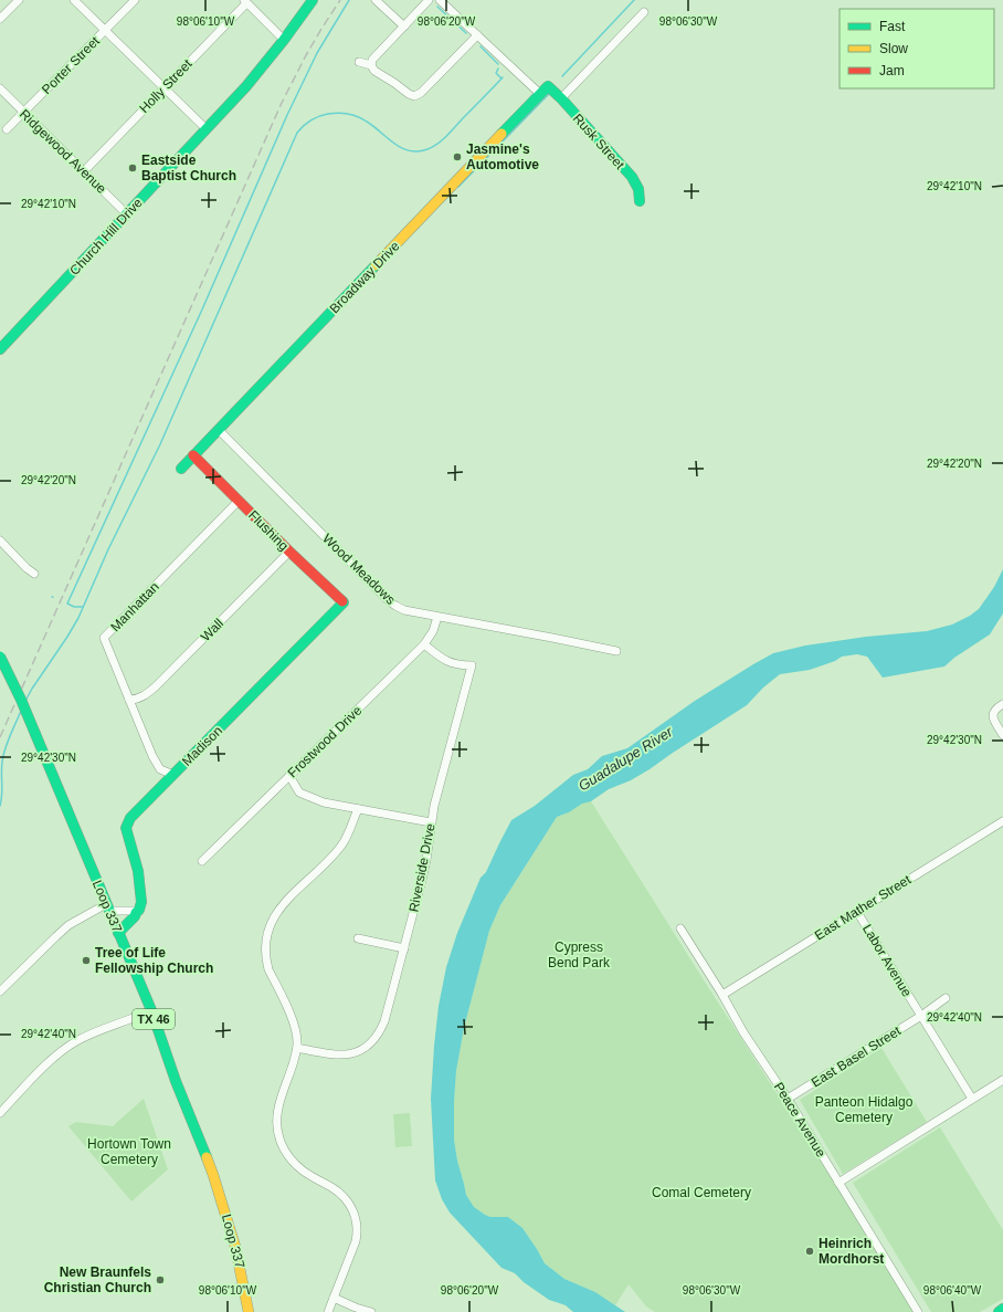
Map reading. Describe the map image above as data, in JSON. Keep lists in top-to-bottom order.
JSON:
{
  "streets": {
    "street": [
      "Porter Street",
      "Holly Street",
      "Rusk Street",
      "Ridgewood Avenue",
      "Church Hill Drive",
      "Broadway Drive",
      "Flushing",
      "Wood Meadows",
      "Manhattan",
      "Wall",
      "Frostwood Drive",
      "Madison",
      "Riverside Drive",
      "Loop 337",
      "East Mather Street",
      "Labor Avenue",
      "TX 46",
      "East Basel Street",
      "Peace Avenue"
    ]
  },
  "crossings": [
    ["Porter Street", "Ridgewood Avenue"],
    ["Holly Street", "Ridgewood Avenue"],
    ["Rusk Street", "Broadway Drive"],
    ["Ridgewood Avenue", "Church Hill Drive"],
    ["Broadway Drive", "Flushing"],
    ["Broadway Drive", "Wood Meadows"],
    ["Flushing", "Manhattan"],
    ["Flushing", "Wall"],
    ["Flushing", "Madison"],
    ["Wood Meadows", "Frostwood Drive"],
    ["Manhattan", "Wall"],
    ["Manhattan", "Madison"],
    ["Frostwood Drive", "Riverside Drive"],
    ["Madison", "Loop 337"],
    ["East Mather Street", "Labor Avenue"],
    ["East Mather Street", "Peace Avenue"],
    ["Labor Avenue", "East Basel Street"],
    ["East Basel Street", "Peace Avenue"]
  ],
  "water": ["Guadalupe River"],
  "parks": [
    "Cypress Bend Park",
    "Panteon Hidalgo Cemetery",
    "Hortown Town Cemetery",
    "Comal Cemetery"
  ],
  "places": [
    "Jasmine's Automotive",
    "Eastside Baptist Church",
    "Tree of Life Fellowship Church",
    "Heinrich Mordhorst",
    "New Braunfels Christian Church"
  ],
  "legend": ["Fast", "Slow", "Jam"],
  "coordinates": [
    "98°06'10\"W",
    "98°06'20\"W",
    "98°06'30\"W",
    "29°42'10\"N",
    "29°42'20\"N",
    "29°42'30\"N",
    "29°42'40\"N",
    "98°06'40\"W"
  ]
}
